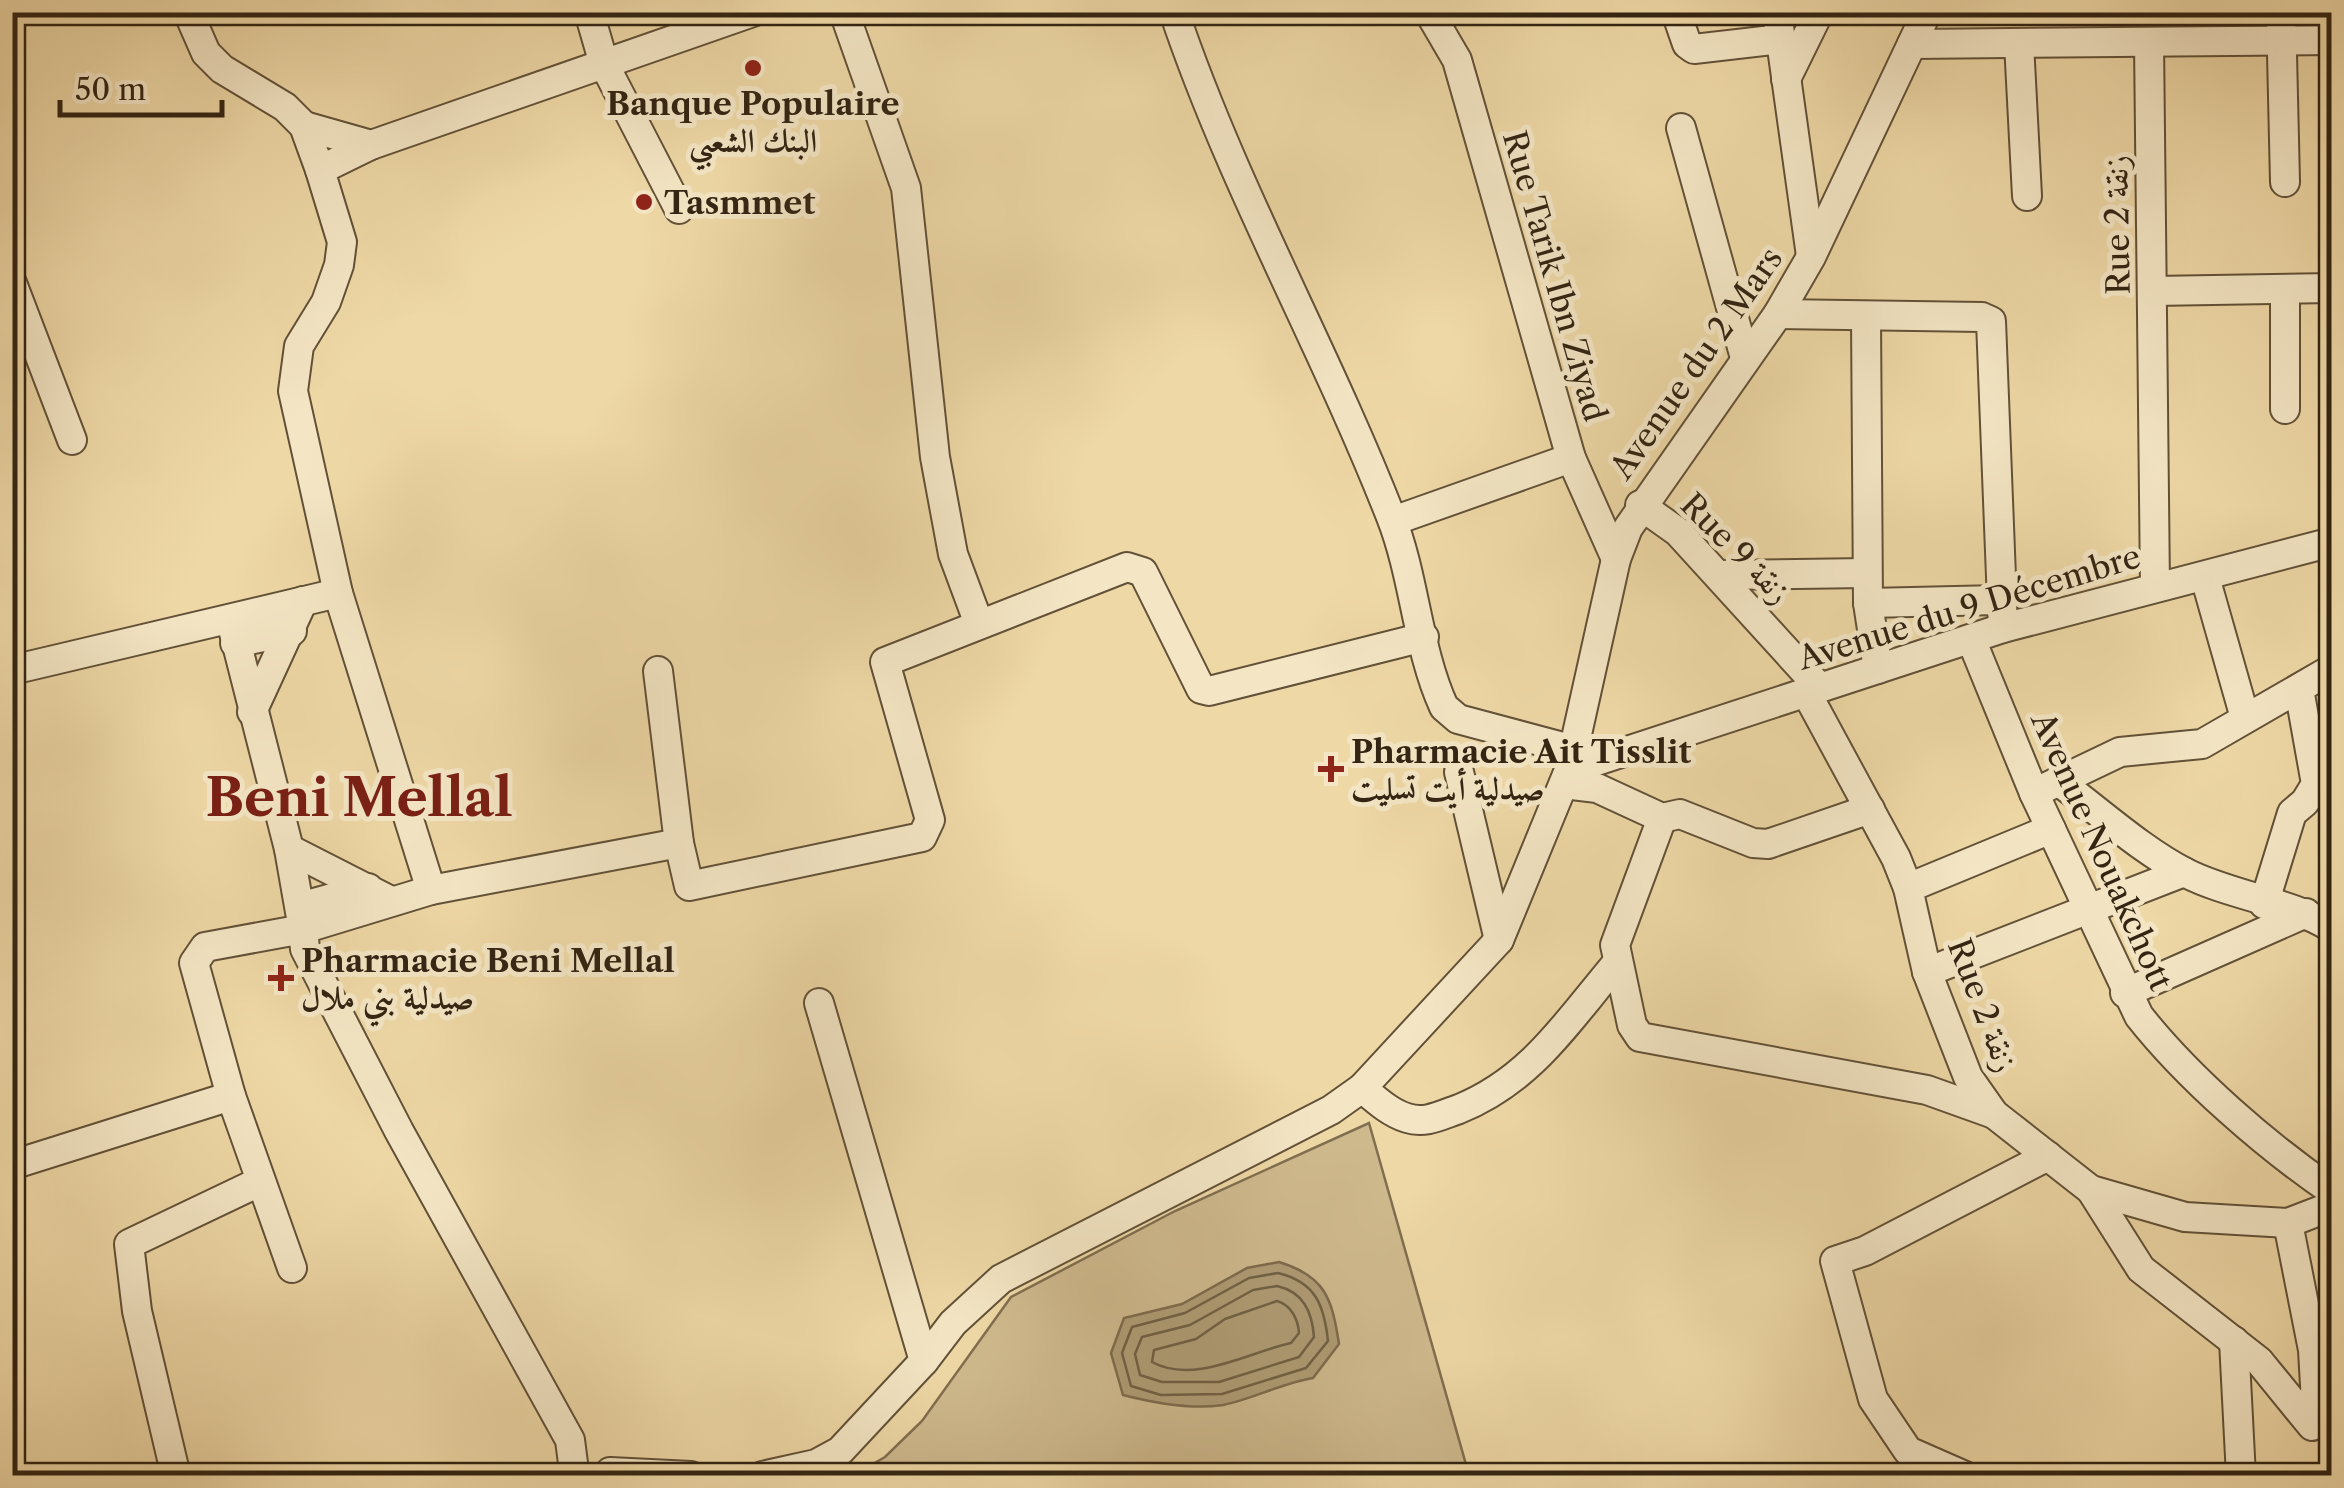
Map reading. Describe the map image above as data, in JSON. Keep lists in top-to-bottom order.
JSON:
{
  "streets": {
    "street": [
      "Rue 2 زنقة",
      "Rue Tarik Ibn Ziyad",
      "Avenue du 2 Mars",
      "Rue 9 زنقة",
      "Avenue du 9 Décembre",
      "Avenue Nouakchott"
    ]
  },
  "crossings": [
    ["Rue 2 زنقة", "Rue 9 زنقة"],
    ["Rue 2 زنقة", "Avenue du 9 Décembre"],
    ["Rue Tarik Ibn Ziyad", "Avenue du 2 Mars"],
    ["Avenue du 2 Mars", "Rue 9 زنقة"],
    ["Avenue du 2 Mars", "Avenue du 9 Décembre"],
    ["Rue 9 زنقة", "Avenue du 9 Décembre"],
    ["Avenue du 9 Décembre", "Avenue Nouakchott"]
  ],
  "districts": ["Beni Mellal"],
  "places": {
    "other": ["Banque Populaire البنك الشعبي", "Tasmmet"],
    "health": ["Pharmacie Ait Tisslit صيدلية أيت تسليت", "Pharmacie Beni Mellal صيدلية بني ملال"]
  },
  "scale_bar": "50 m"
}
